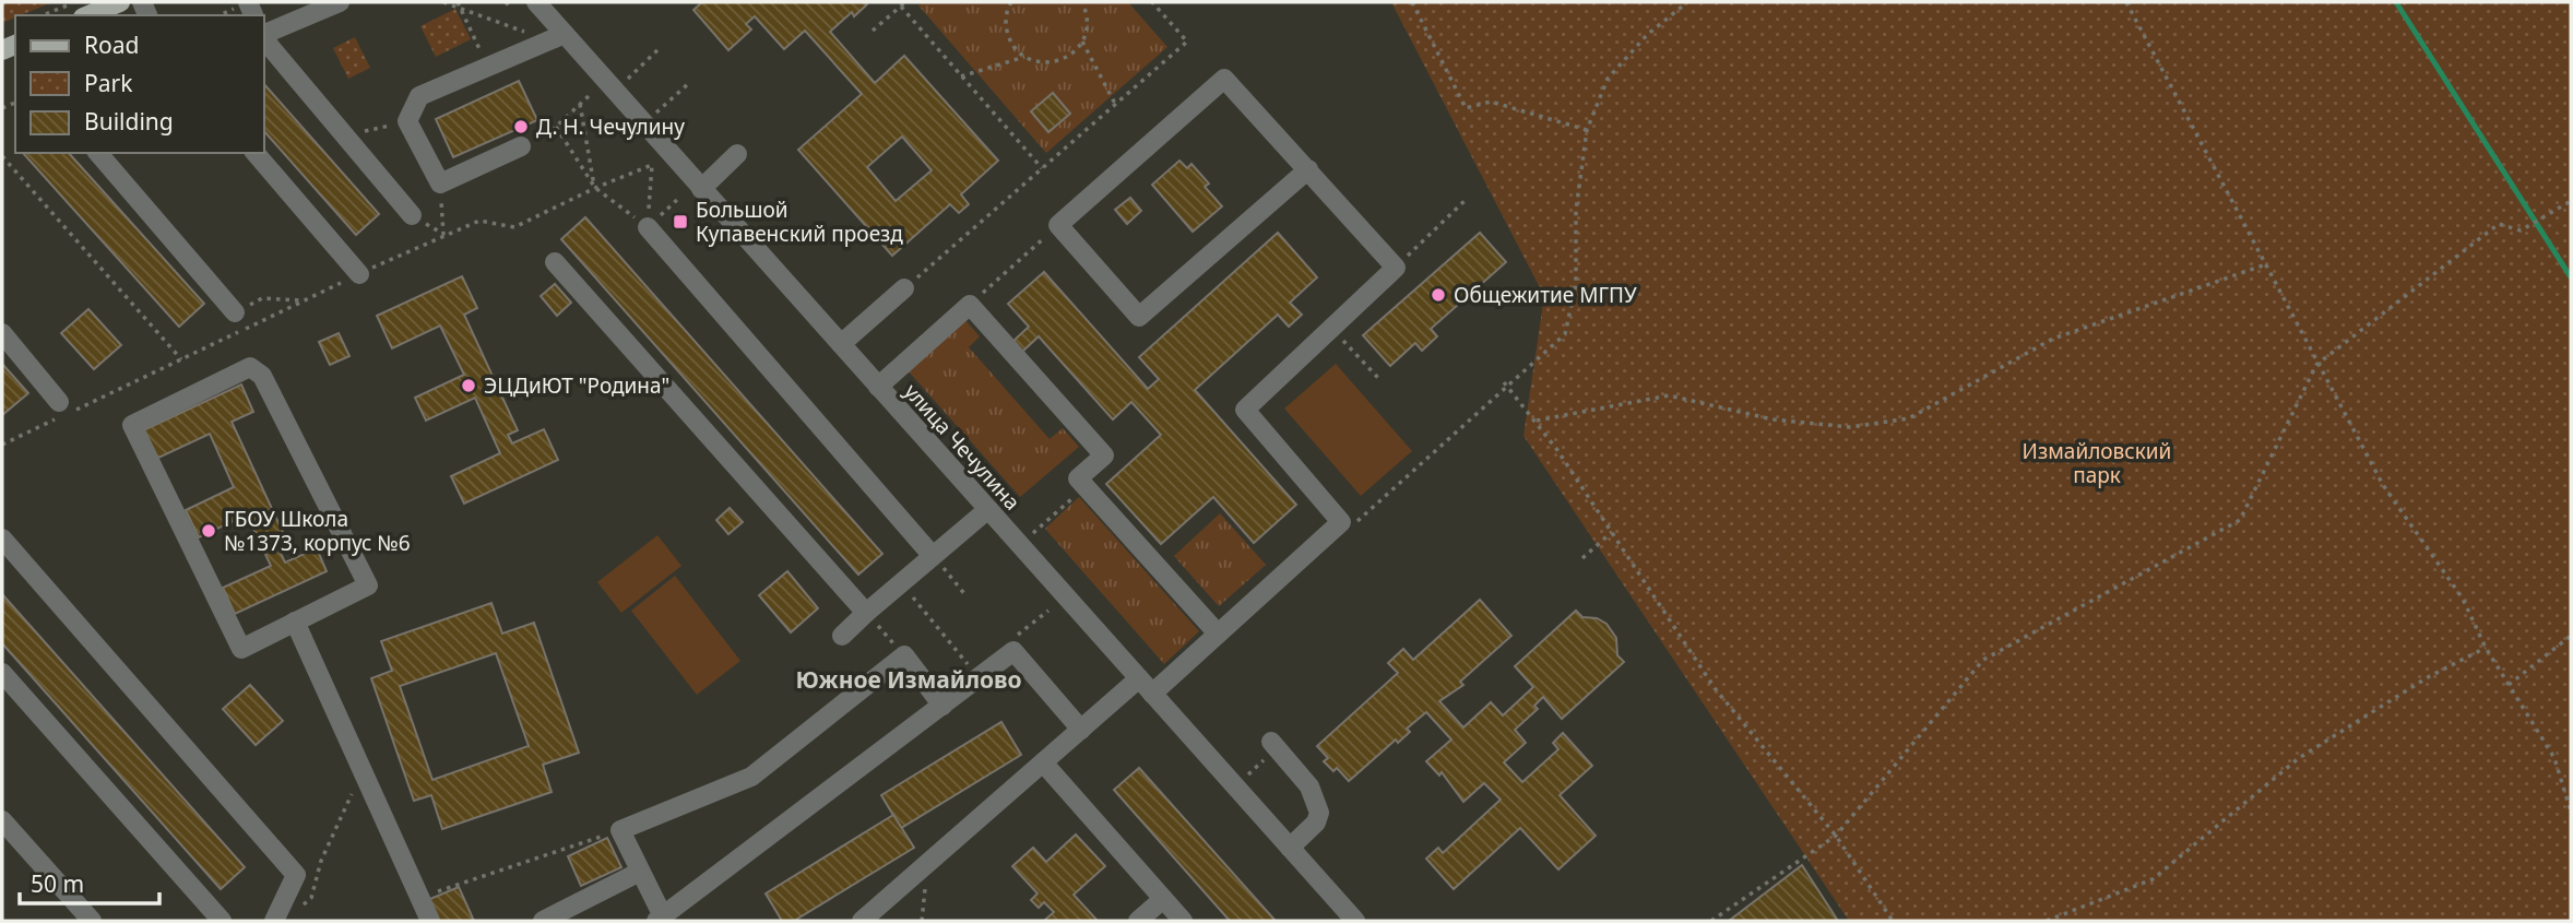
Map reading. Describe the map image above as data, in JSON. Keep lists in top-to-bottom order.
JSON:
{
  "streets": {
    "street": ["улица Чечулина"]
  },
  "districts": ["Южное Измайлово"],
  "parks": ["Измайловский парк"],
  "places": {
    "other": [
      "Д. Н. Чечулину",
      "Общежитие МГПУ",
      "ЭЦДиЮТ \"Родина\"",
      "ГБОУ Школа №1373, корпус №6"
    ],
    "transit": ["Большой Купавенский проезд"]
  },
  "legend": ["Road", "Park", "Building"],
  "scale_bar": "50 m"
}
